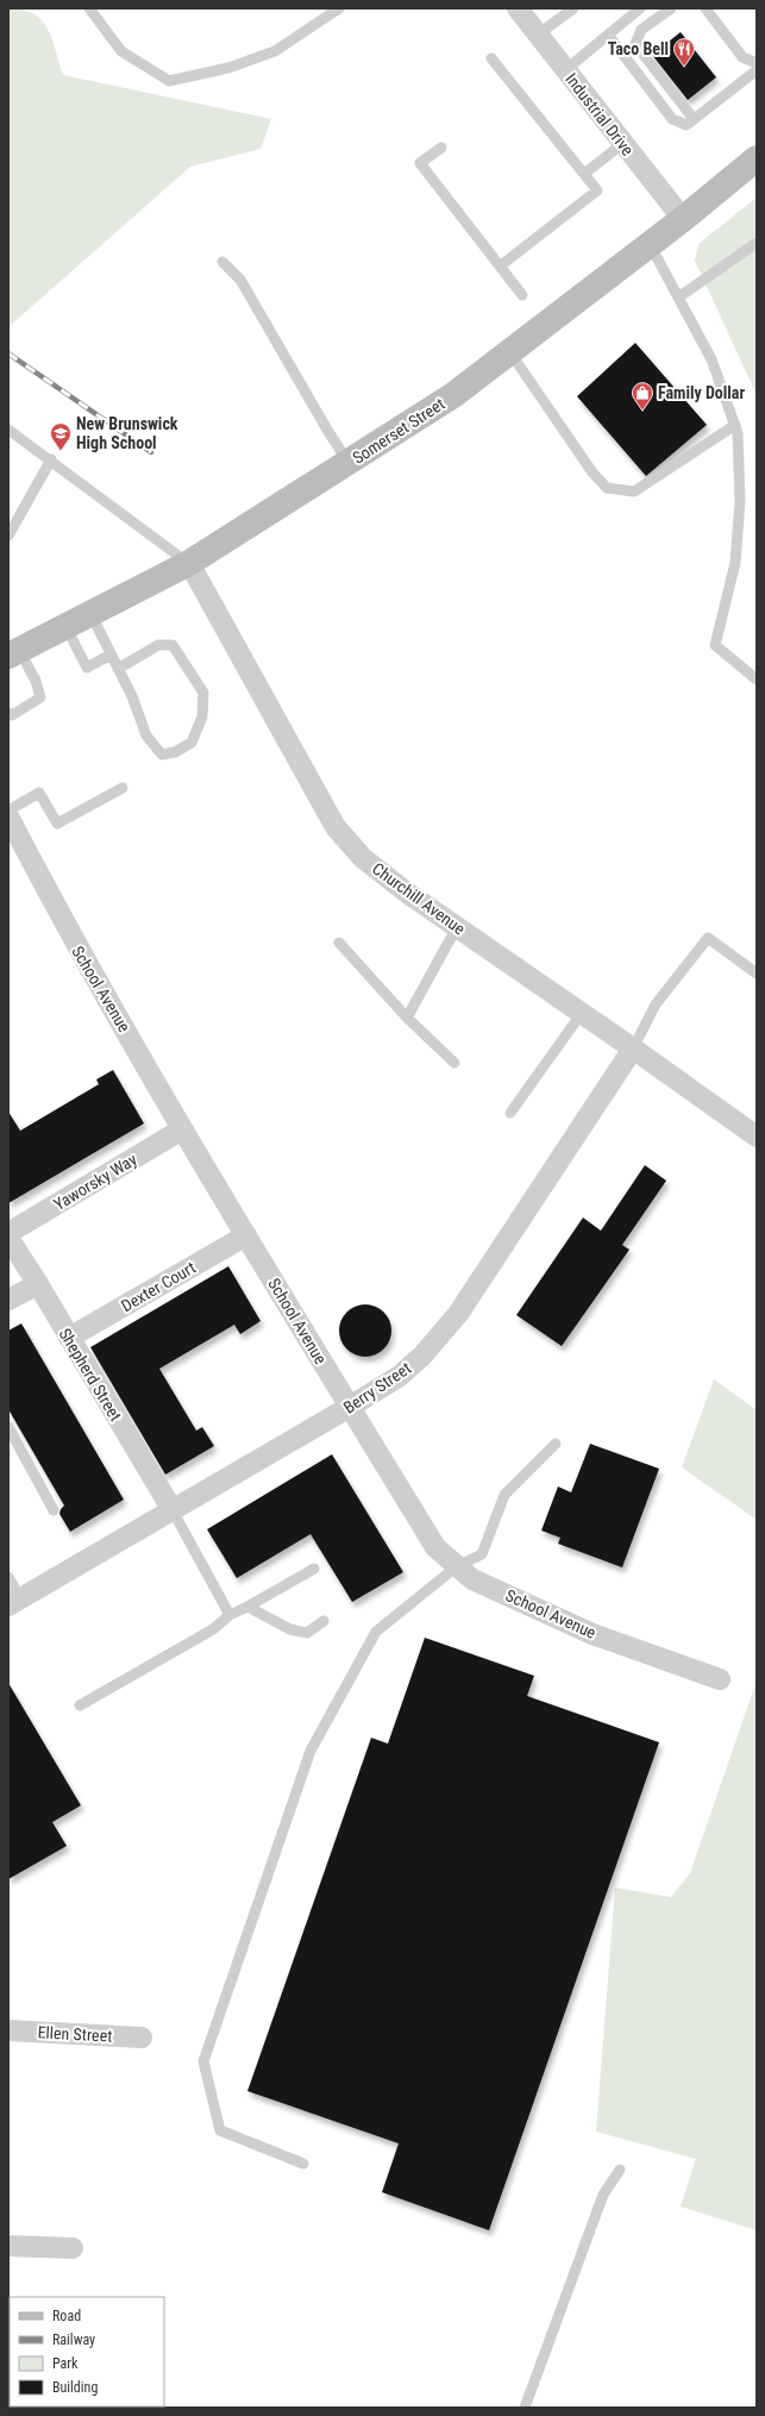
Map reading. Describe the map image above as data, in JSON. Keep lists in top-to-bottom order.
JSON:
{
  "streets": {
    "main road": ["Somerset Street"],
    "street": [
      "Industrial Drive",
      "Churchill Avenue",
      "School Avenue",
      "Yaworsky Way",
      "Dexter Court",
      "Shepherd Street",
      "Berry Street",
      "Ellen Street"
    ]
  },
  "crossings": [
    ["Industrial Drive", "Somerset Street"],
    ["Somerset Street", "Churchill Avenue"],
    ["Churchill Avenue", "Berry Street"],
    ["School Avenue", "Yaworsky Way"],
    ["School Avenue", "Dexter Court"],
    ["School Avenue", "Berry Street"],
    ["Dexter Court", "Shepherd Street"],
    ["Shepherd Street", "Berry Street"]
  ],
  "places": {
    "restaurant": ["Taco Bell"],
    "shop": ["Family Dollar"],
    "school or university": ["New Brunswick High School"]
  },
  "legend": [
    "Road",
    "Railway",
    "Park",
    "Building"
  ]
}
